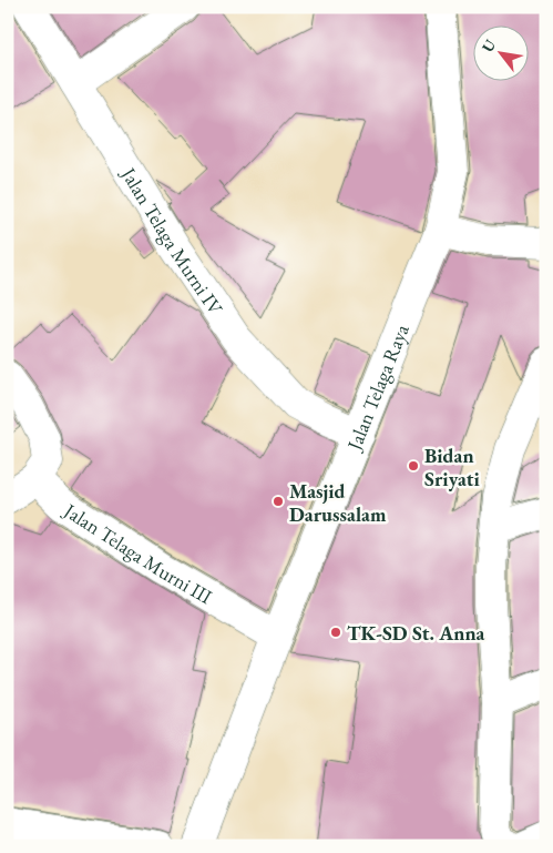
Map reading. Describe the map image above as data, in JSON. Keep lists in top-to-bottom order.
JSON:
{
  "streets": {
    "street": ["Jalan Telaga Murni IV", "Jalan Telaga Raya", "Jalan Telaga Murni III"]
  },
  "crossings": [
    ["Jalan Telaga Murni IV", "Jalan Telaga Raya"],
    ["Jalan Telaga Raya", "Jalan Telaga Murni III"]
  ],
  "places": ["Bidan Sriyati", "Masjid Darussalam", "TK-SD St. Anna"],
  "north": "top left"
}
